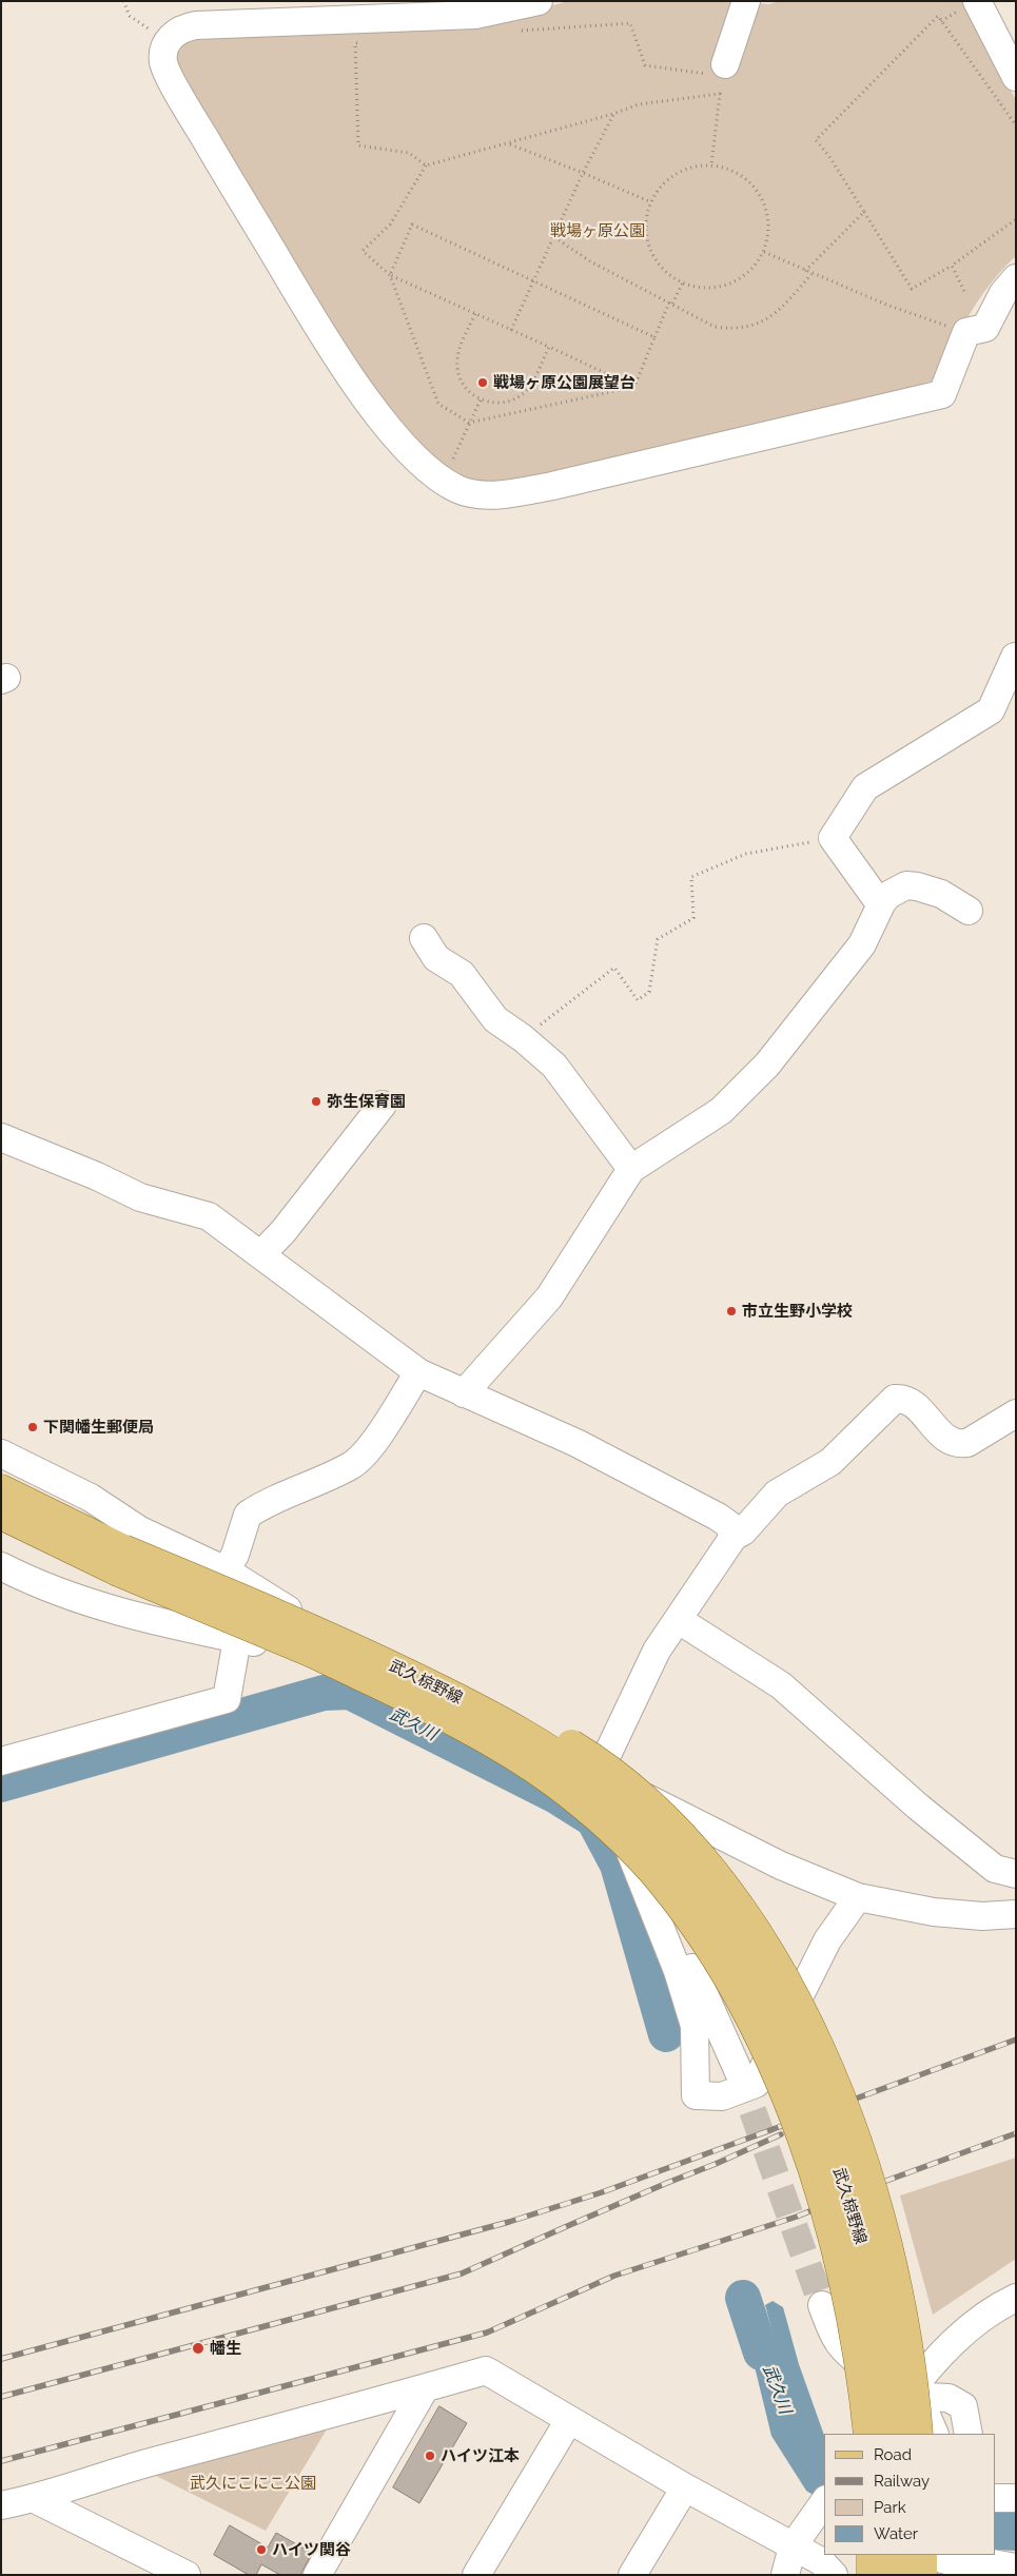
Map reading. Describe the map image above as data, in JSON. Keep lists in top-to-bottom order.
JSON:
{
  "streets": {
    "main road": ["武久椋野線"]
  },
  "water": ["武久川"],
  "parks": ["戦場ヶ原公園", "武久にこにこ公園"],
  "places": [
    "戦場ヶ原公園展望台",
    "弥生保育園",
    "市立生野小学校",
    "下関幡生郵便局",
    "幡生",
    "ハイツ江本",
    "ハイツ関谷"
  ],
  "legend": [
    "Road",
    "Railway",
    "Park",
    "Water"
  ]
}
